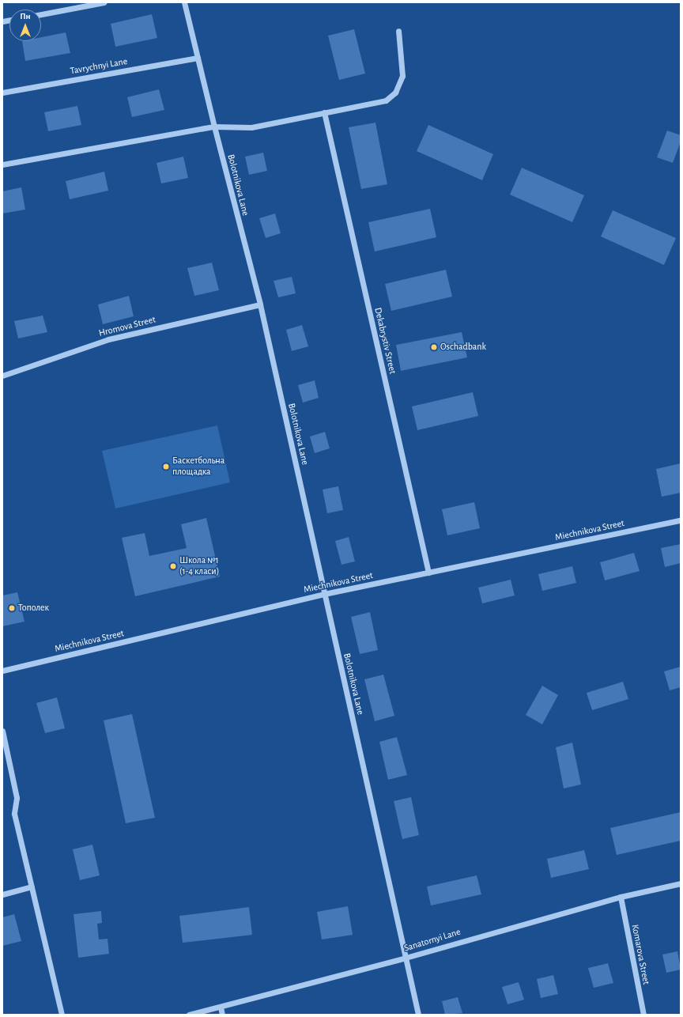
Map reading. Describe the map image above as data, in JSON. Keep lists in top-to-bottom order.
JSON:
{
  "streets": {
    "street": [
      "Tavrychnyi Lane",
      "Bolotnikova Lane",
      "Hromova Street",
      "Dekabrystiv Street",
      "Miechnikova Street",
      "Sanatornyi Lane",
      "Komarova Street"
    ]
  },
  "crossings": [
    ["Tavrychnyi Lane", "Bolotnikova Lane"],
    ["Bolotnikova Lane", "Hromova Street"],
    ["Bolotnikova Lane", "Miechnikova Street"],
    ["Bolotnikova Lane", "Sanatornyi Lane"],
    ["Dekabrystiv Street", "Miechnikova Street"],
    ["Sanatornyi Lane", "Komarova Street"]
  ],
  "places": [
    "Oschadbank",
    "Баскетбольна площадка",
    "Школа №1 (1-4 класи)",
    "Тополек"
  ],
  "north": "top"
}
